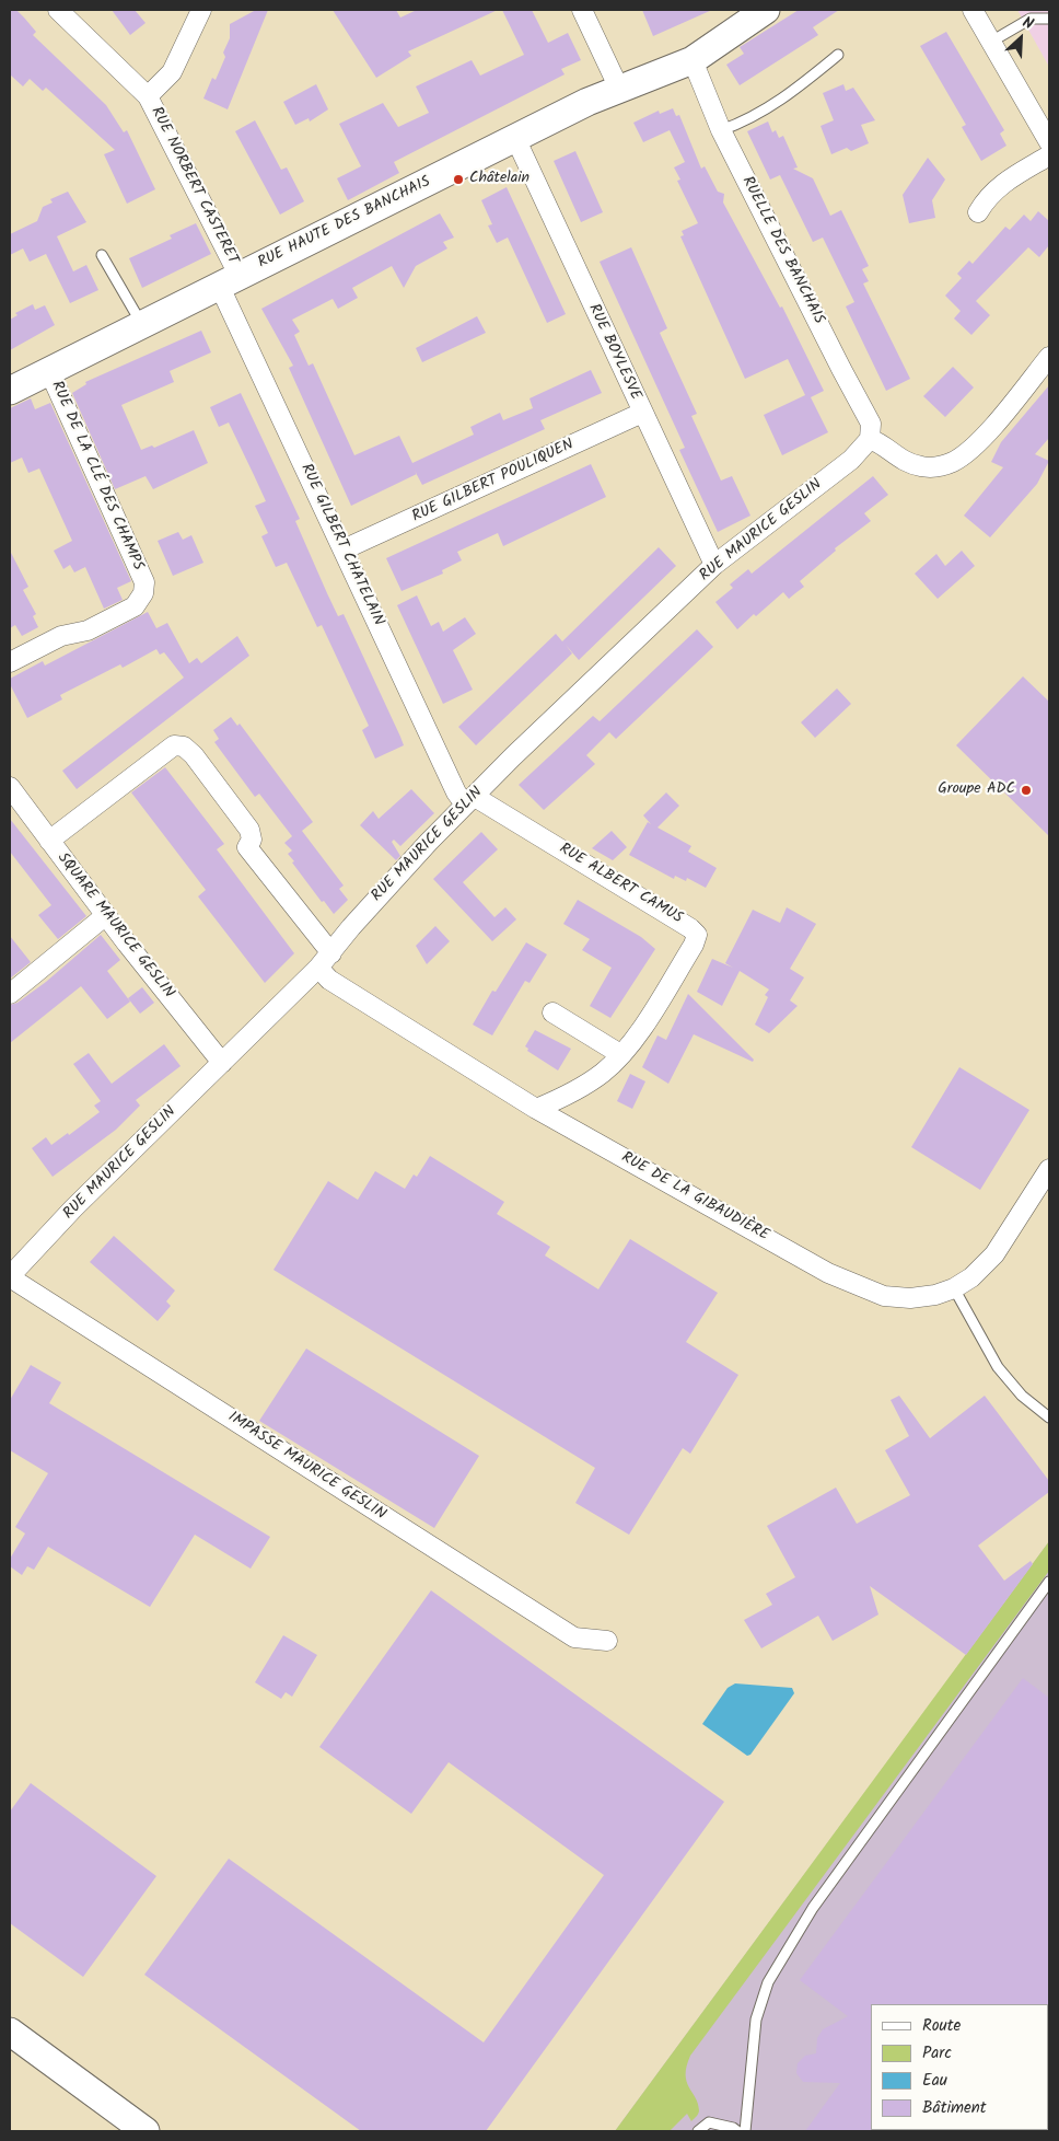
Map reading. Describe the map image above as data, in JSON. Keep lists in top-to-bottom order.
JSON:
{
  "streets": {
    "street": [
      "RUE NORBERT CASTERET",
      "RUE HAUTE DES BANCHAIS",
      "RUELLE DES BANCHAIS",
      "RUE BOYLESVE",
      "RUE DE LA CLÉ DES CHAMPS",
      "RUE GILBERT POULIQUEN",
      "RUE MAURICE GESLIN",
      "RUE GILBERT CHATELAIN",
      "RUE ALBERT CAMUS",
      "SQUARE MAURICE GESLIN",
      "RUE DE LA GIBAUDIÈRE",
      "IMPASSE MAURICE GESLIN"
    ]
  },
  "crossings": [
    ["RUE NORBERT CASTERET", "RUE HAUTE DES BANCHAIS"],
    ["RUE NORBERT CASTERET", "RUE GILBERT CHATELAIN"],
    ["RUE HAUTE DES BANCHAIS", "RUELLE DES BANCHAIS"],
    ["RUE HAUTE DES BANCHAIS", "RUE BOYLESVE"],
    ["RUE HAUTE DES BANCHAIS", "RUE DE LA CLÉ DES CHAMPS"],
    ["RUE HAUTE DES BANCHAIS", "RUE GILBERT CHATELAIN"],
    ["RUELLE DES BANCHAIS", "RUE MAURICE GESLIN"],
    ["RUE BOYLESVE", "RUE GILBERT POULIQUEN"],
    ["RUE BOYLESVE", "RUE MAURICE GESLIN"],
    ["RUE GILBERT POULIQUEN", "RUE GILBERT CHATELAIN"],
    ["RUE MAURICE GESLIN", "RUE GILBERT CHATELAIN"],
    ["RUE MAURICE GESLIN", "RUE ALBERT CAMUS"],
    ["RUE MAURICE GESLIN", "SQUARE MAURICE GESLIN"],
    ["RUE MAURICE GESLIN", "RUE DE LA GIBAUDIÈRE"],
    ["RUE MAURICE GESLIN", "IMPASSE MAURICE GESLIN"],
    ["RUE GILBERT CHATELAIN", "RUE ALBERT CAMUS"],
    ["RUE ALBERT CAMUS", "RUE DE LA GIBAUDIÈRE"],
    ["SQUARE MAURICE GESLIN", "RUE DE LA GIBAUDIÈRE"]
  ],
  "places": ["Châtelain", "Groupe ADC"],
  "legend": [
    "Route",
    "Parc",
    "Eau",
    "Bâtiment"
  ],
  "north": "top right"
}
